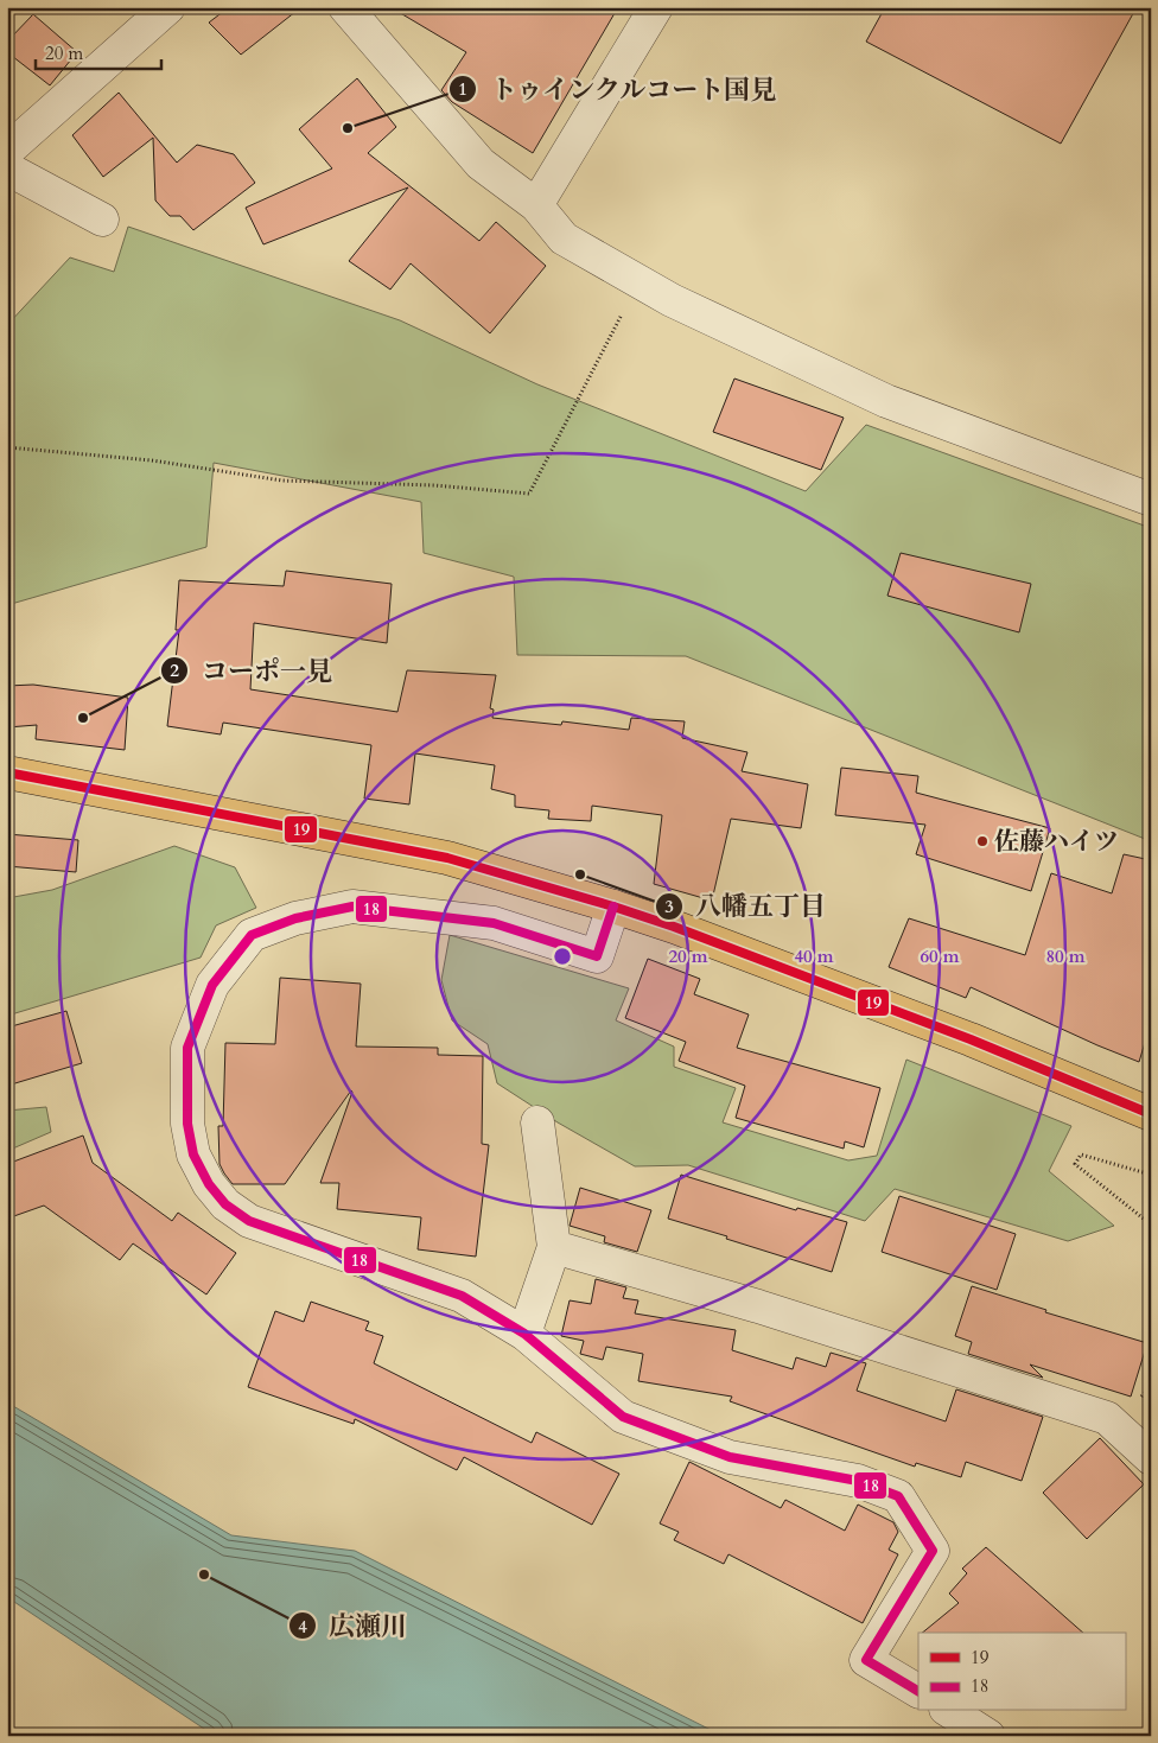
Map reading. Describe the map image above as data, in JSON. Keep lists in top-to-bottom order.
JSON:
{
  "places": [
    "トゥインクルコート国見",
    "コーポ一見",
    "佐藤ハイツ",
    "八幡五丁目",
    "広瀬川"
  ],
  "lines": ["transit line 19", "transit line 18"],
  "legend": ["19", "18"],
  "scale_bar": "20 m",
  "rings": [
    "20 m",
    "40 m",
    "60 m",
    "80 m"
  ]
}
